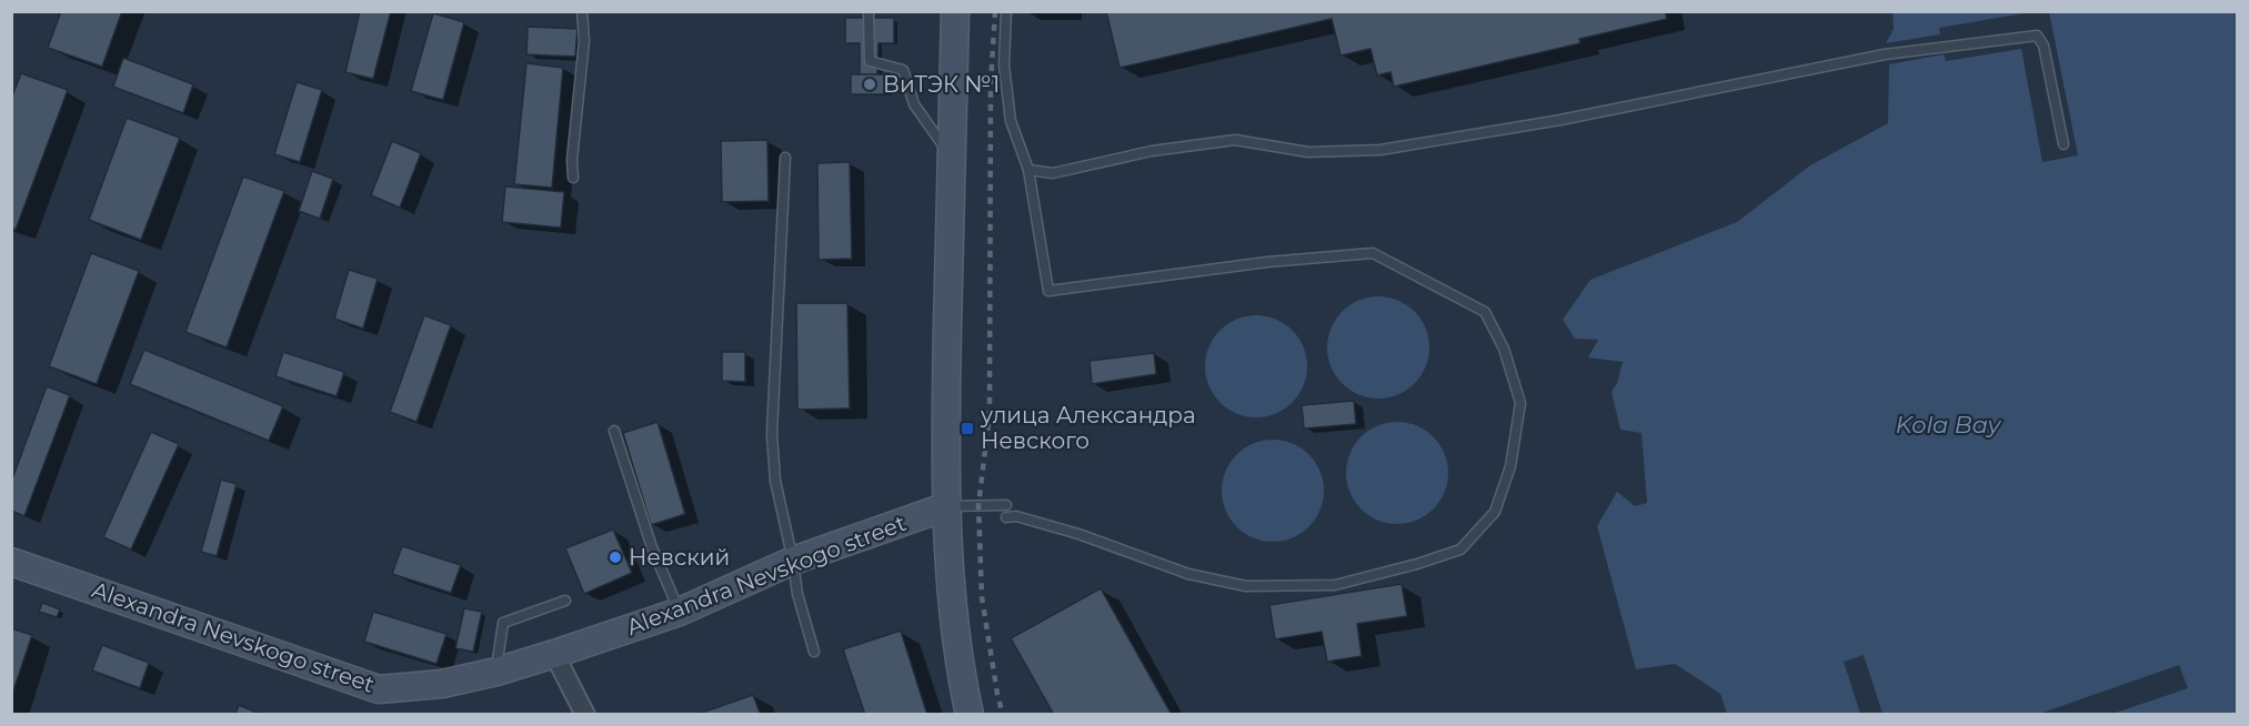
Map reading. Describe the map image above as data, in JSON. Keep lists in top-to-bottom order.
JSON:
{
  "streets": {
    "street": ["Alexandra Nevskogo street"]
  },
  "water": ["Kola Bay"],
  "places": {
    "other": ["ВиТЭК №1", "Невский"],
    "transit": ["улица Александра Невского"]
  }
}
